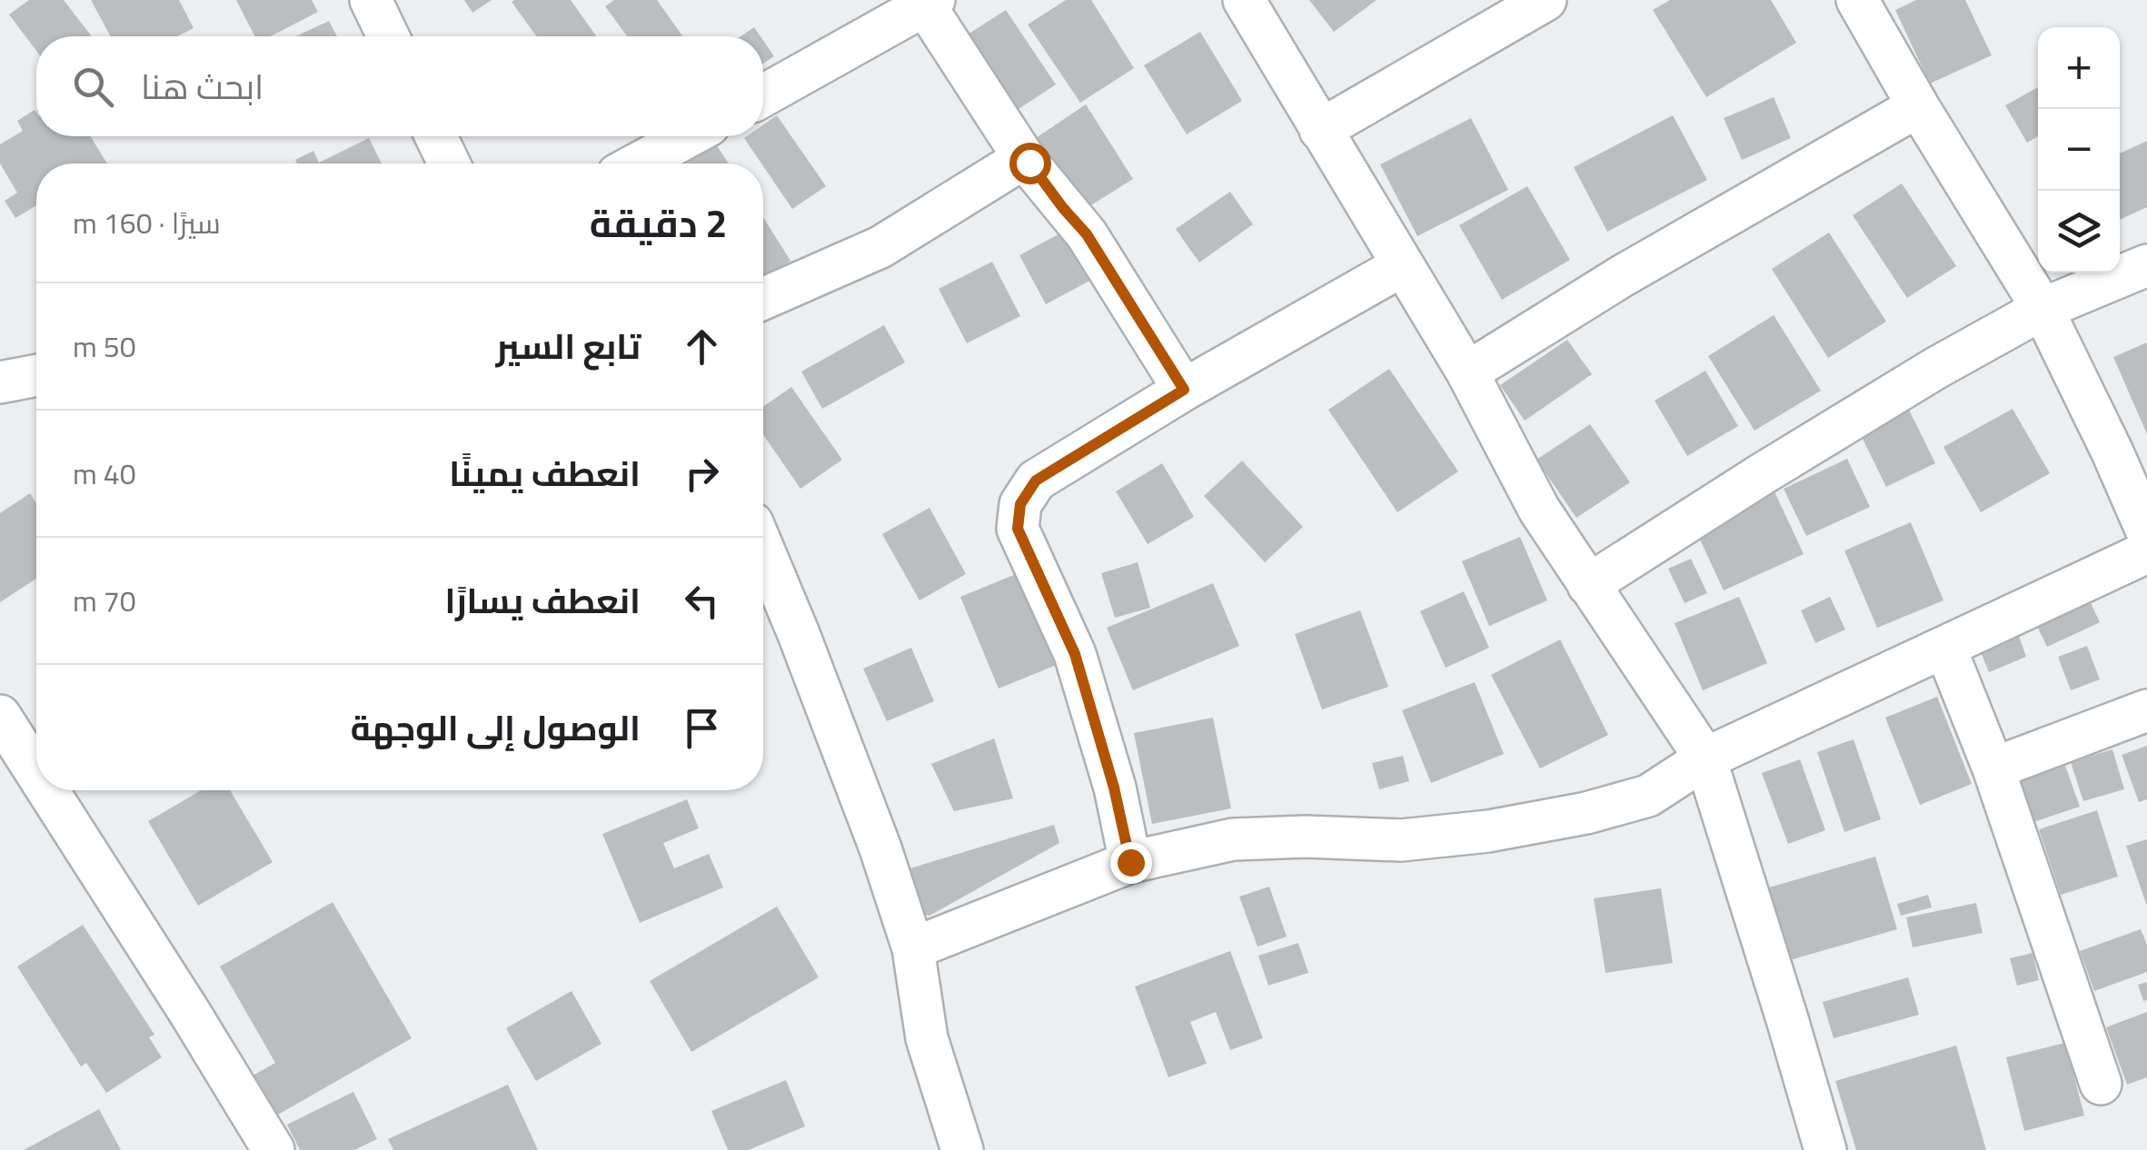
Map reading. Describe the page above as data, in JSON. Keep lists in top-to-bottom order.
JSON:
{
  "page": {
    "map_buttons": ["+", "−"],
    "search": "ابحث هنا",
    "heading": ["2 دقيقة", "سيرًا · 160 m"],
    "list": [
      ["تابع السير", "50 m"],
      ["انعطف يمينًا", "40 m"],
      ["انعطف يسارًا", "70 m"],
      "الوصول إلى الوجهة"
    ]
  }
}
